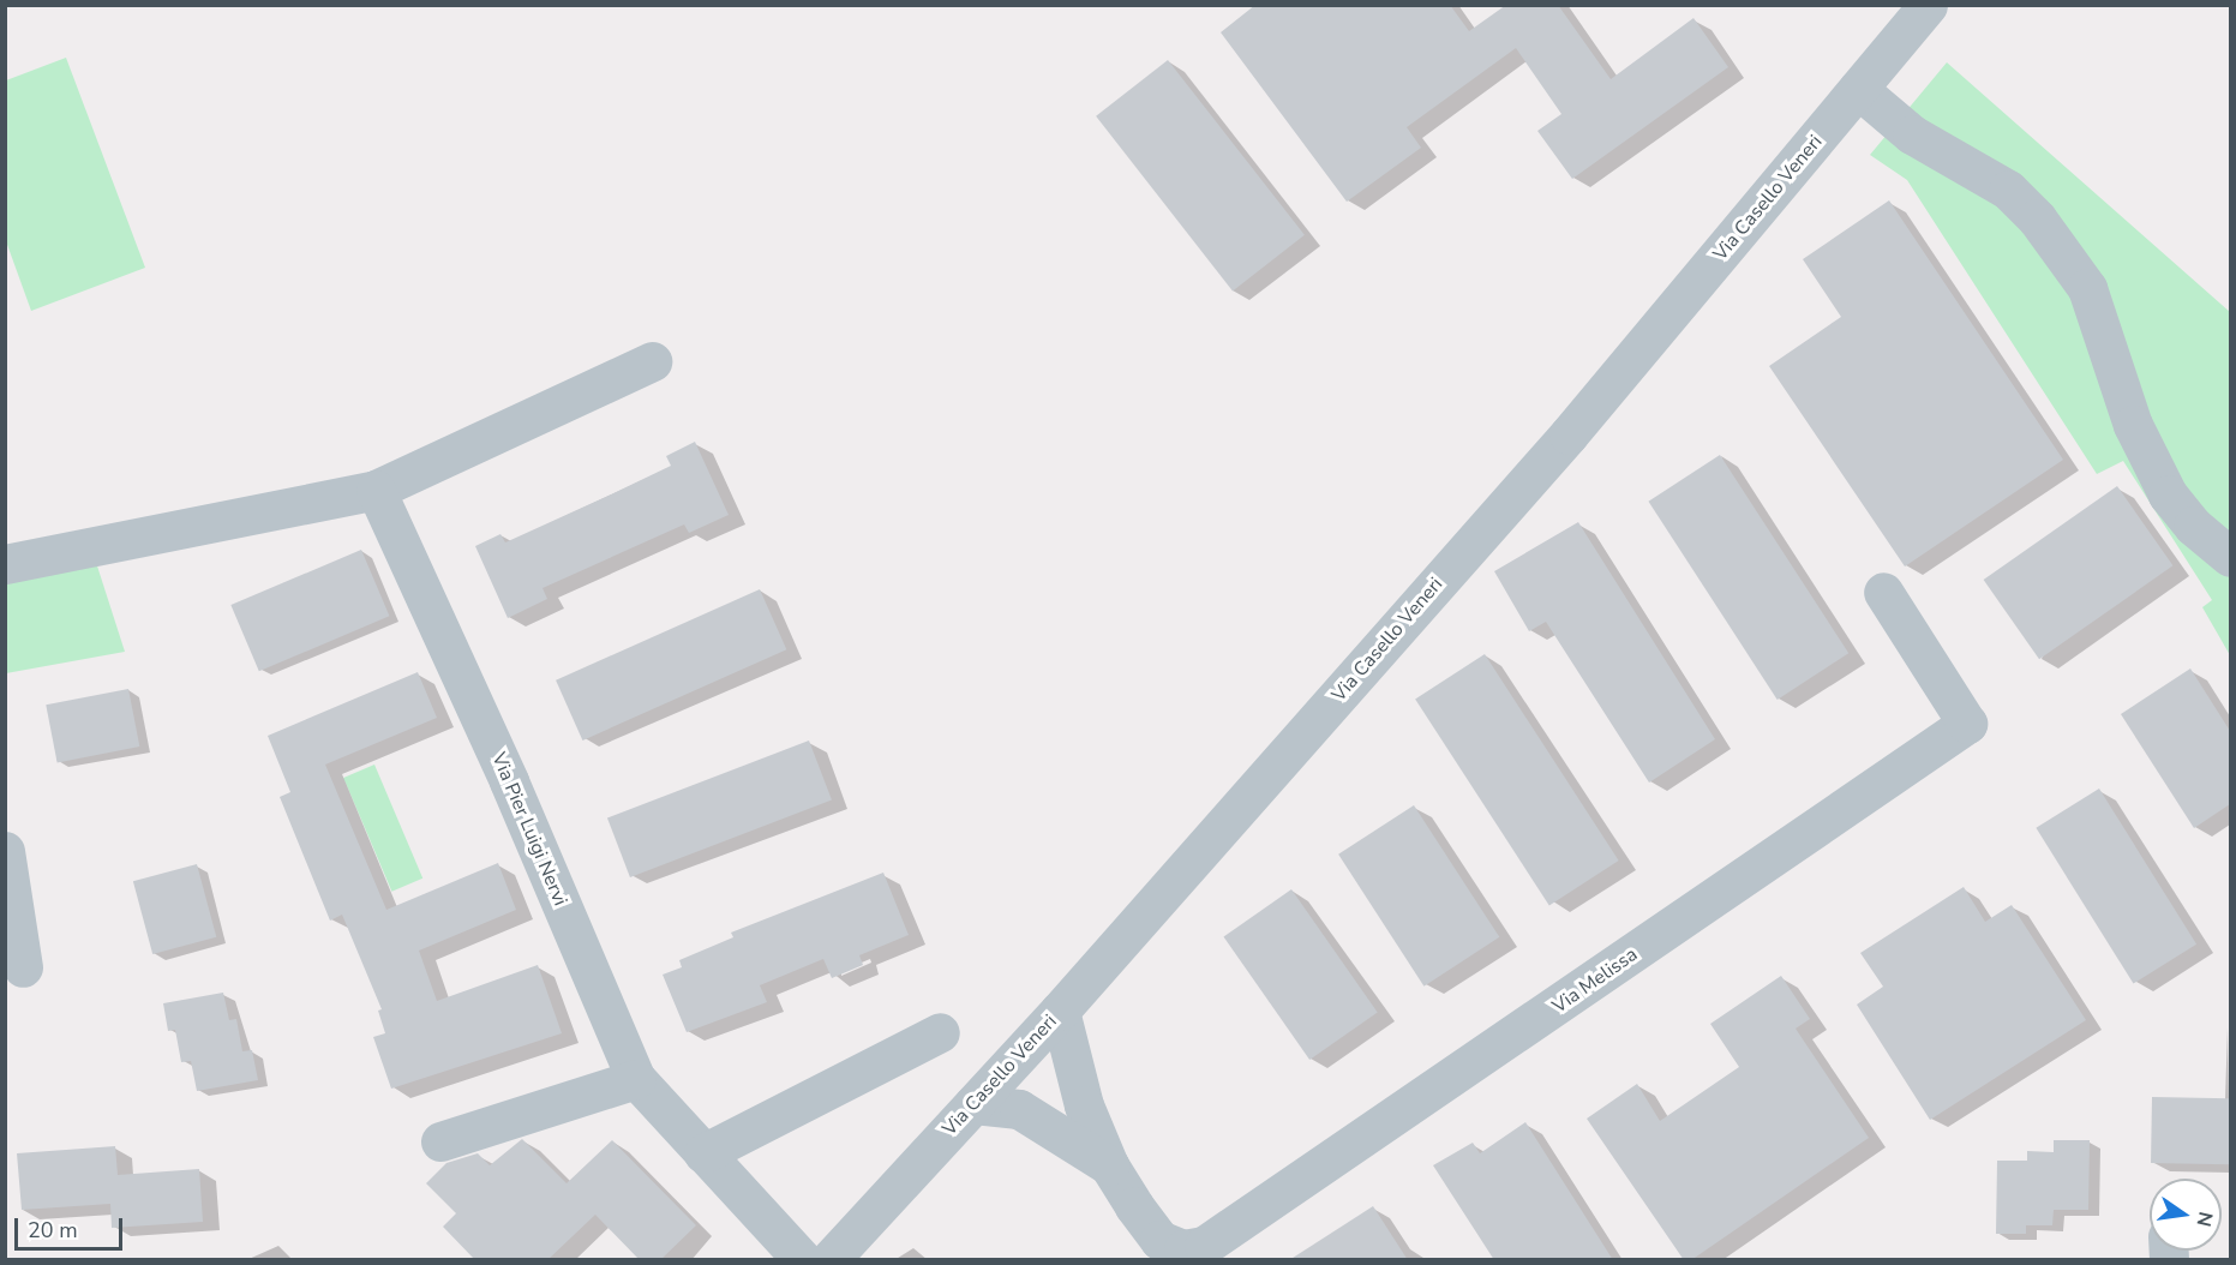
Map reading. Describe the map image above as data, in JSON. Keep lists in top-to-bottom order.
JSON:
{
  "streets": {
    "street": ["Via Casello Veneri", "Via Pier Luigi Nervi", "Via Melissa"]
  },
  "crossings": [
    ["Via Casello Veneri", "Via Melissa"]
  ],
  "scale_bar": "20 m",
  "north": "right"
}
